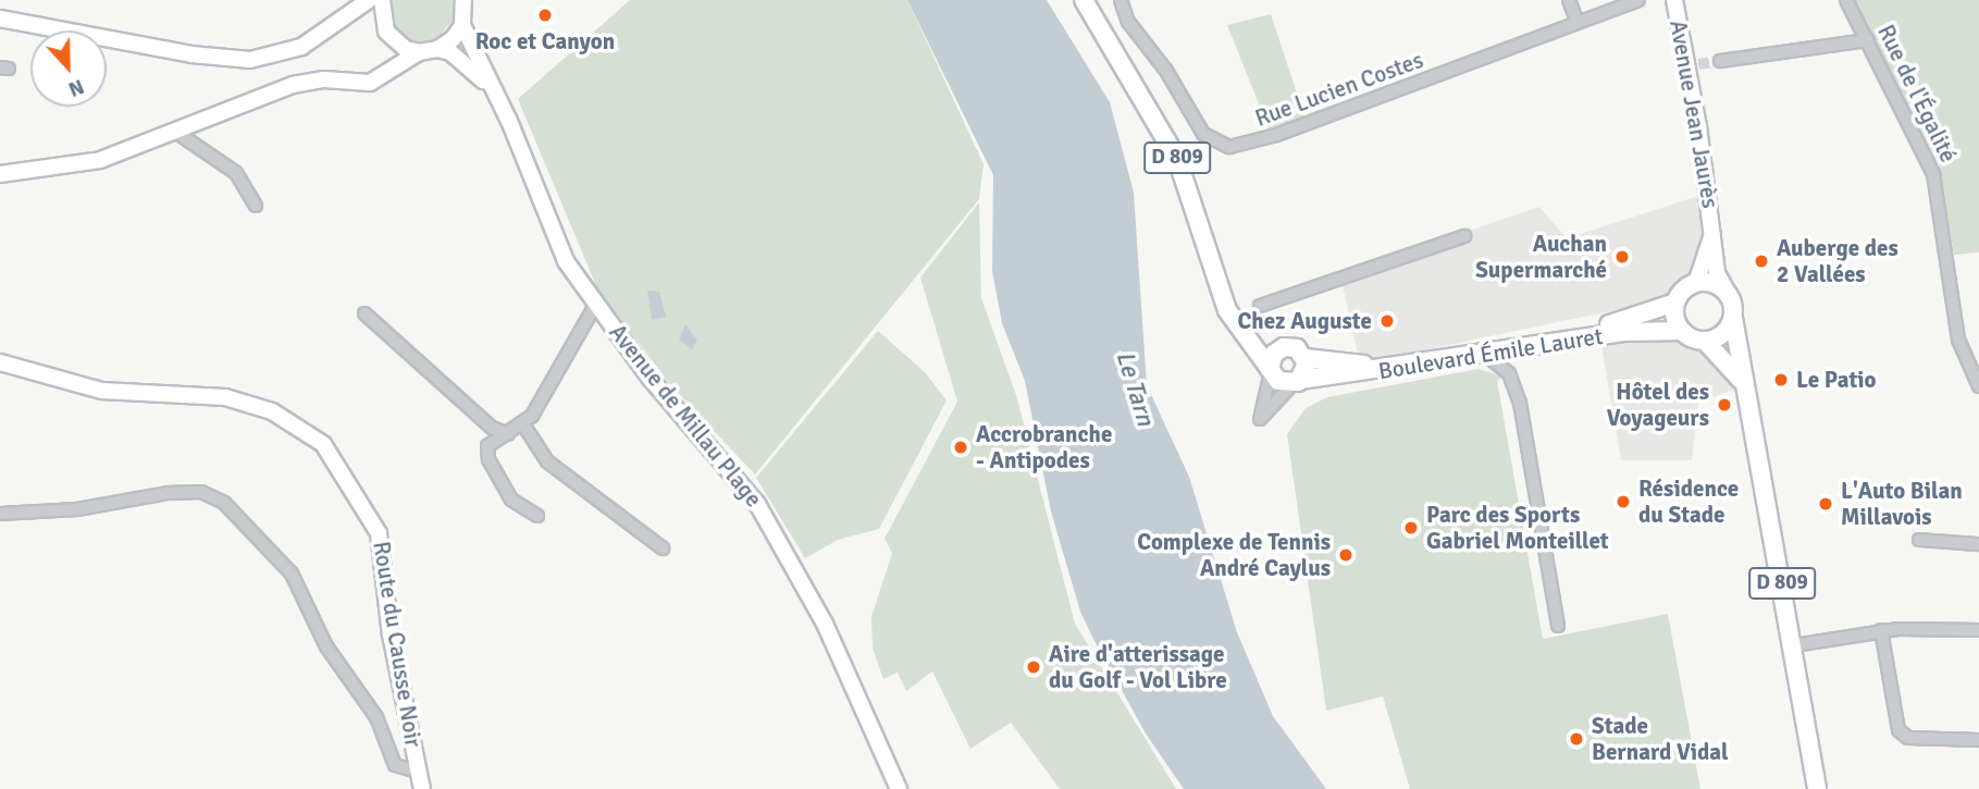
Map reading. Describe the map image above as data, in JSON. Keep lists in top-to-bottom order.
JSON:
{
  "streets": {
    "main road": ["D 809", "Boulevard Émile Lauret"],
    "street": [
      "Rue Lucien Costes",
      "Rue de l'Égalité",
      "Avenue Jean Jaurès",
      "Avenue de Millau Plage",
      "Route du Causse Noir"
    ]
  },
  "crossings": [
    ["Avenue Jean Jaurès", "D 809"],
    ["Avenue Jean Jaurès", "Boulevard Émile Lauret"],
    ["D 809", "Boulevard Émile Lauret"]
  ],
  "water": ["Le Tarn"],
  "places": [
    "Roc et Canyon",
    "Auchan Supermarché",
    "Auberge des 2 Vallées",
    "Chez Auguste",
    "Le Patio",
    "Hôtel des Voyageurs",
    "Accrobranche - Antipodes",
    "Résidence du Stade",
    "L'Auto Bilan Millavois",
    "Parc des Sports Gabriel Monteillet",
    "Complexe de Tennis André Caylus",
    "Aire d'atterissage du Golf - Vol Libre",
    "Stade Bernard Vidal"
  ],
  "north": "bottom"
}
